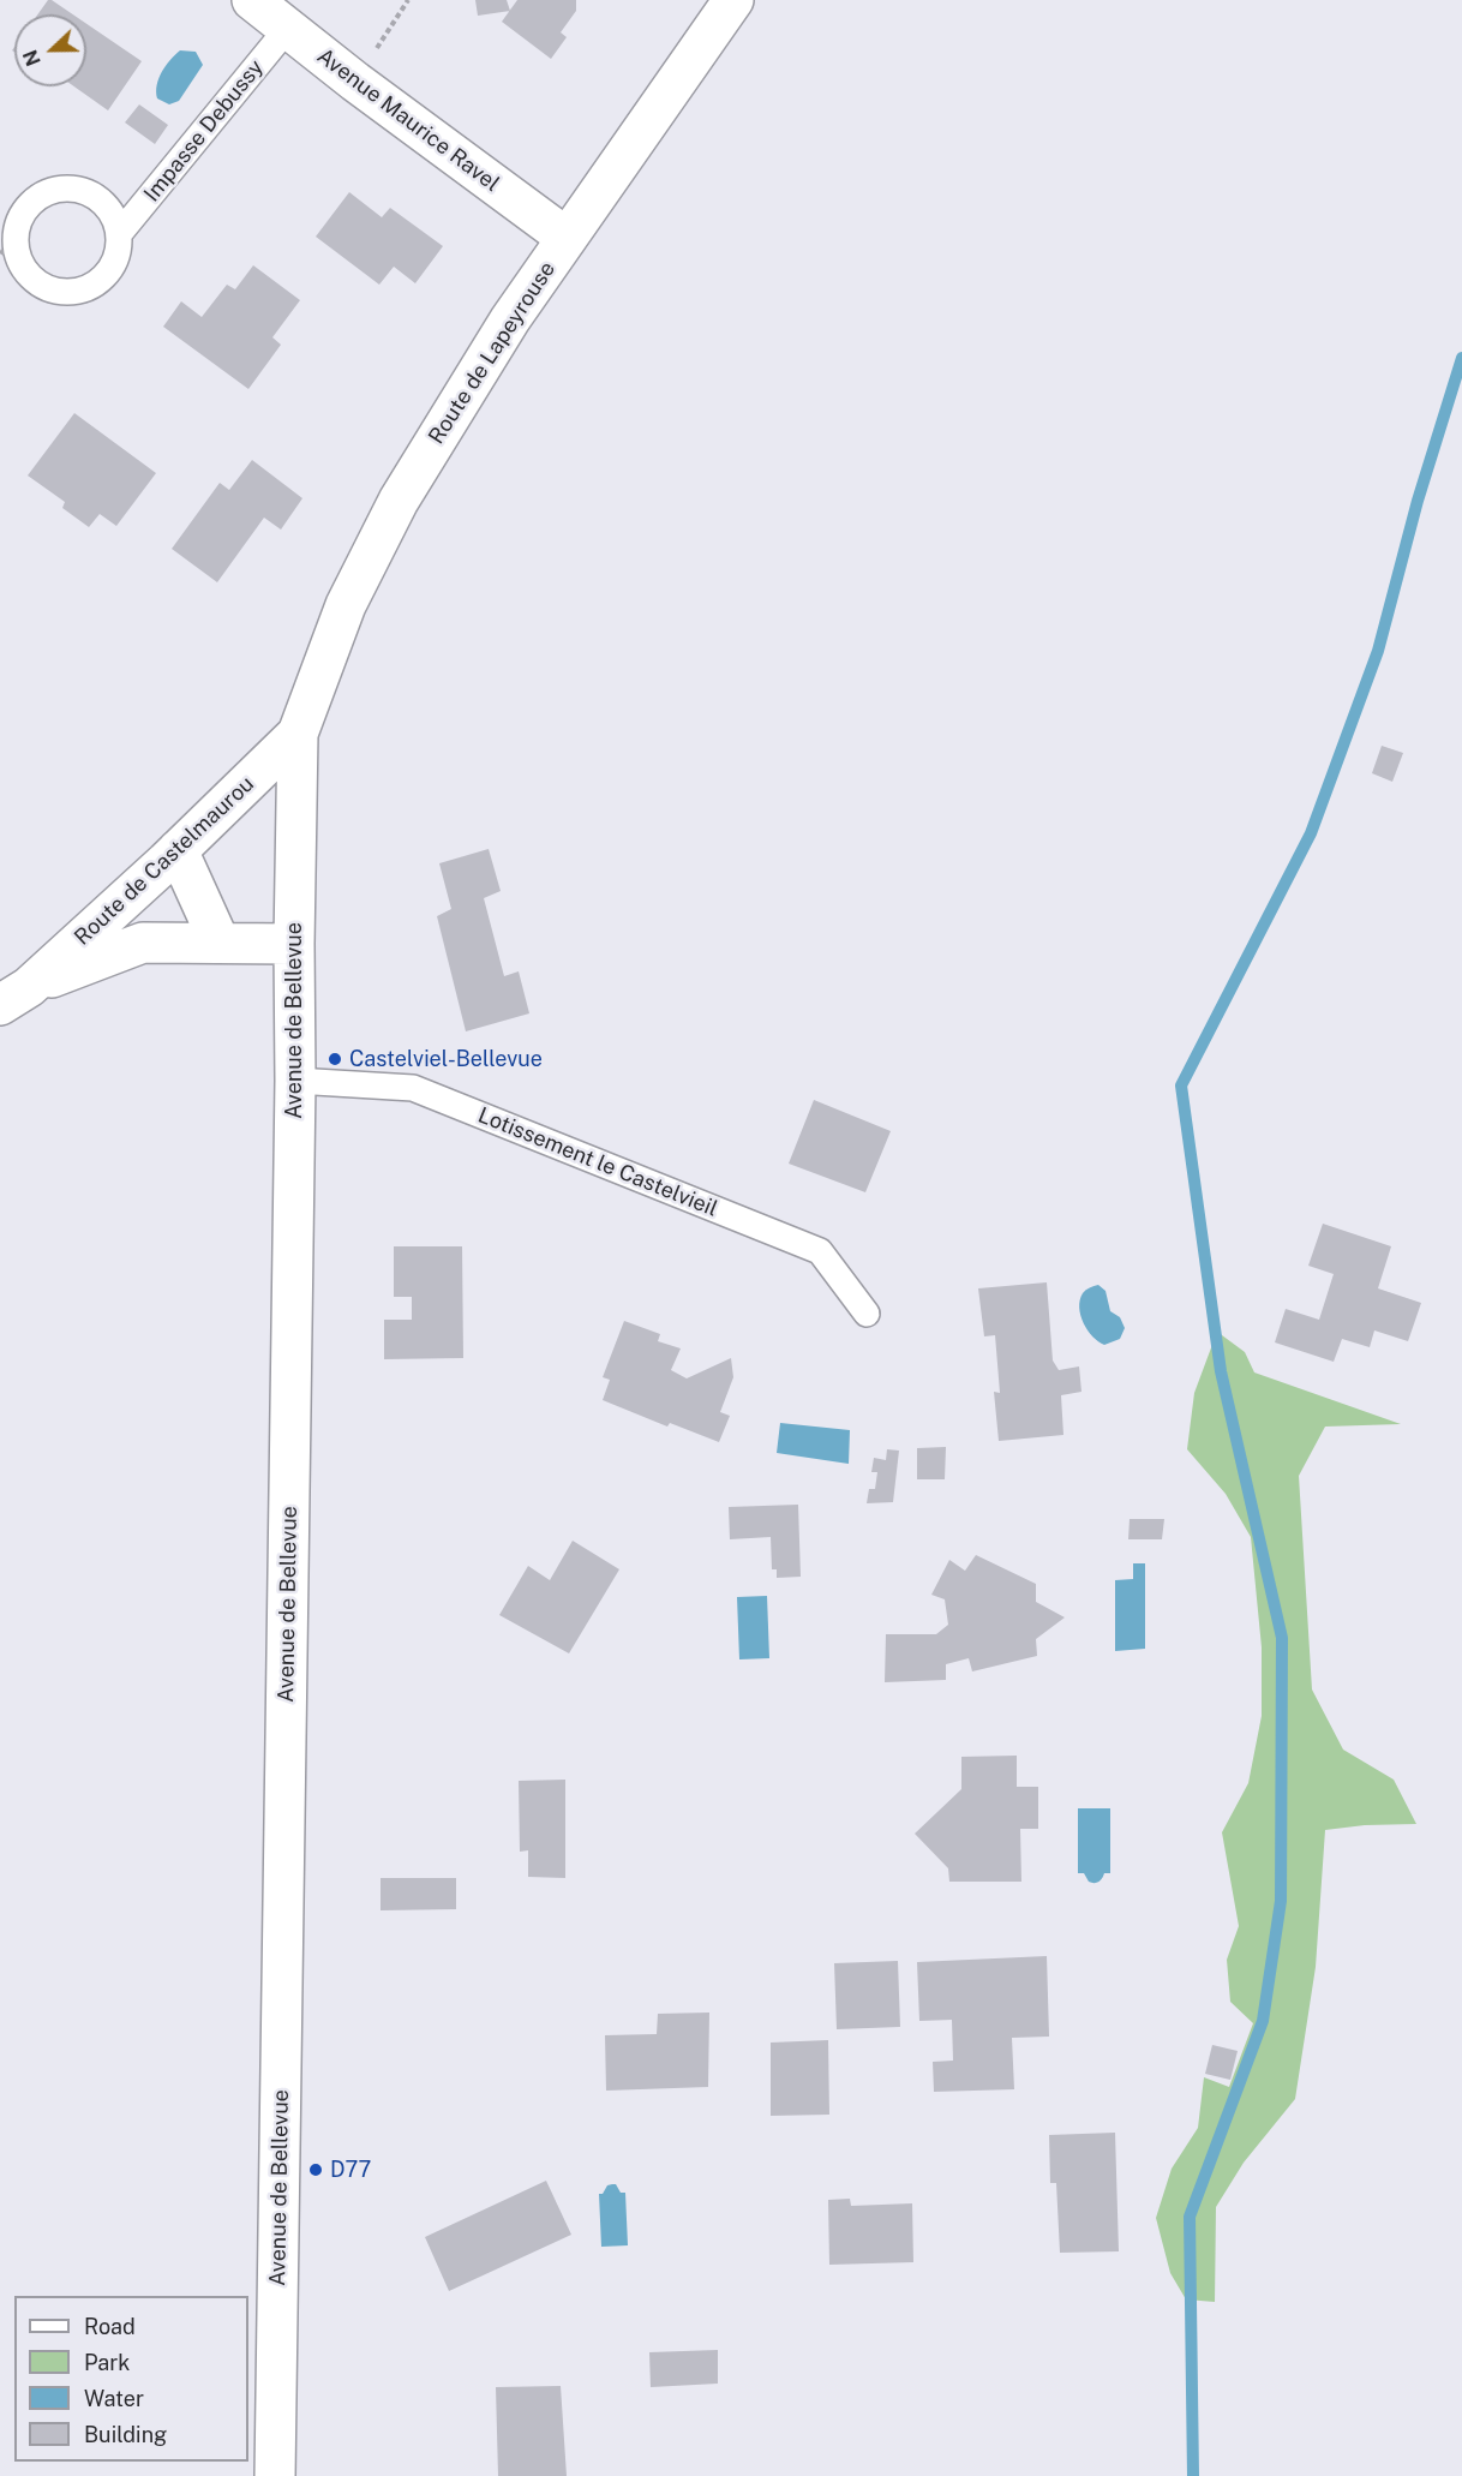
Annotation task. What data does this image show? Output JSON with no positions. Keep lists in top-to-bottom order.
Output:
{
  "streets": {
    "street": [
      "Avenue Maurice Ravel",
      "Route de Lapeyrouse",
      "Route de Castelmaurou",
      "Avenue de Bellevue"
    ],
    "lane": ["Impasse Debussy", "Lotissement le Castelvieil"]
  },
  "crossings": [
    ["Avenue Maurice Ravel", "Impasse Debussy"],
    ["Avenue Maurice Ravel", "Route de Lapeyrouse"],
    ["Route de Lapeyrouse", "Route de Castelmaurou"],
    ["Route de Lapeyrouse", "Avenue de Bellevue"],
    ["Route de Castelmaurou", "Avenue de Bellevue"],
    ["Avenue de Bellevue", "Lotissement le Castelvieil"]
  ],
  "places": ["Castelviel-Bellevue", "D77"],
  "legend": [
    "Road",
    "Park",
    "Water",
    "Building"
  ],
  "north": "left"
}
